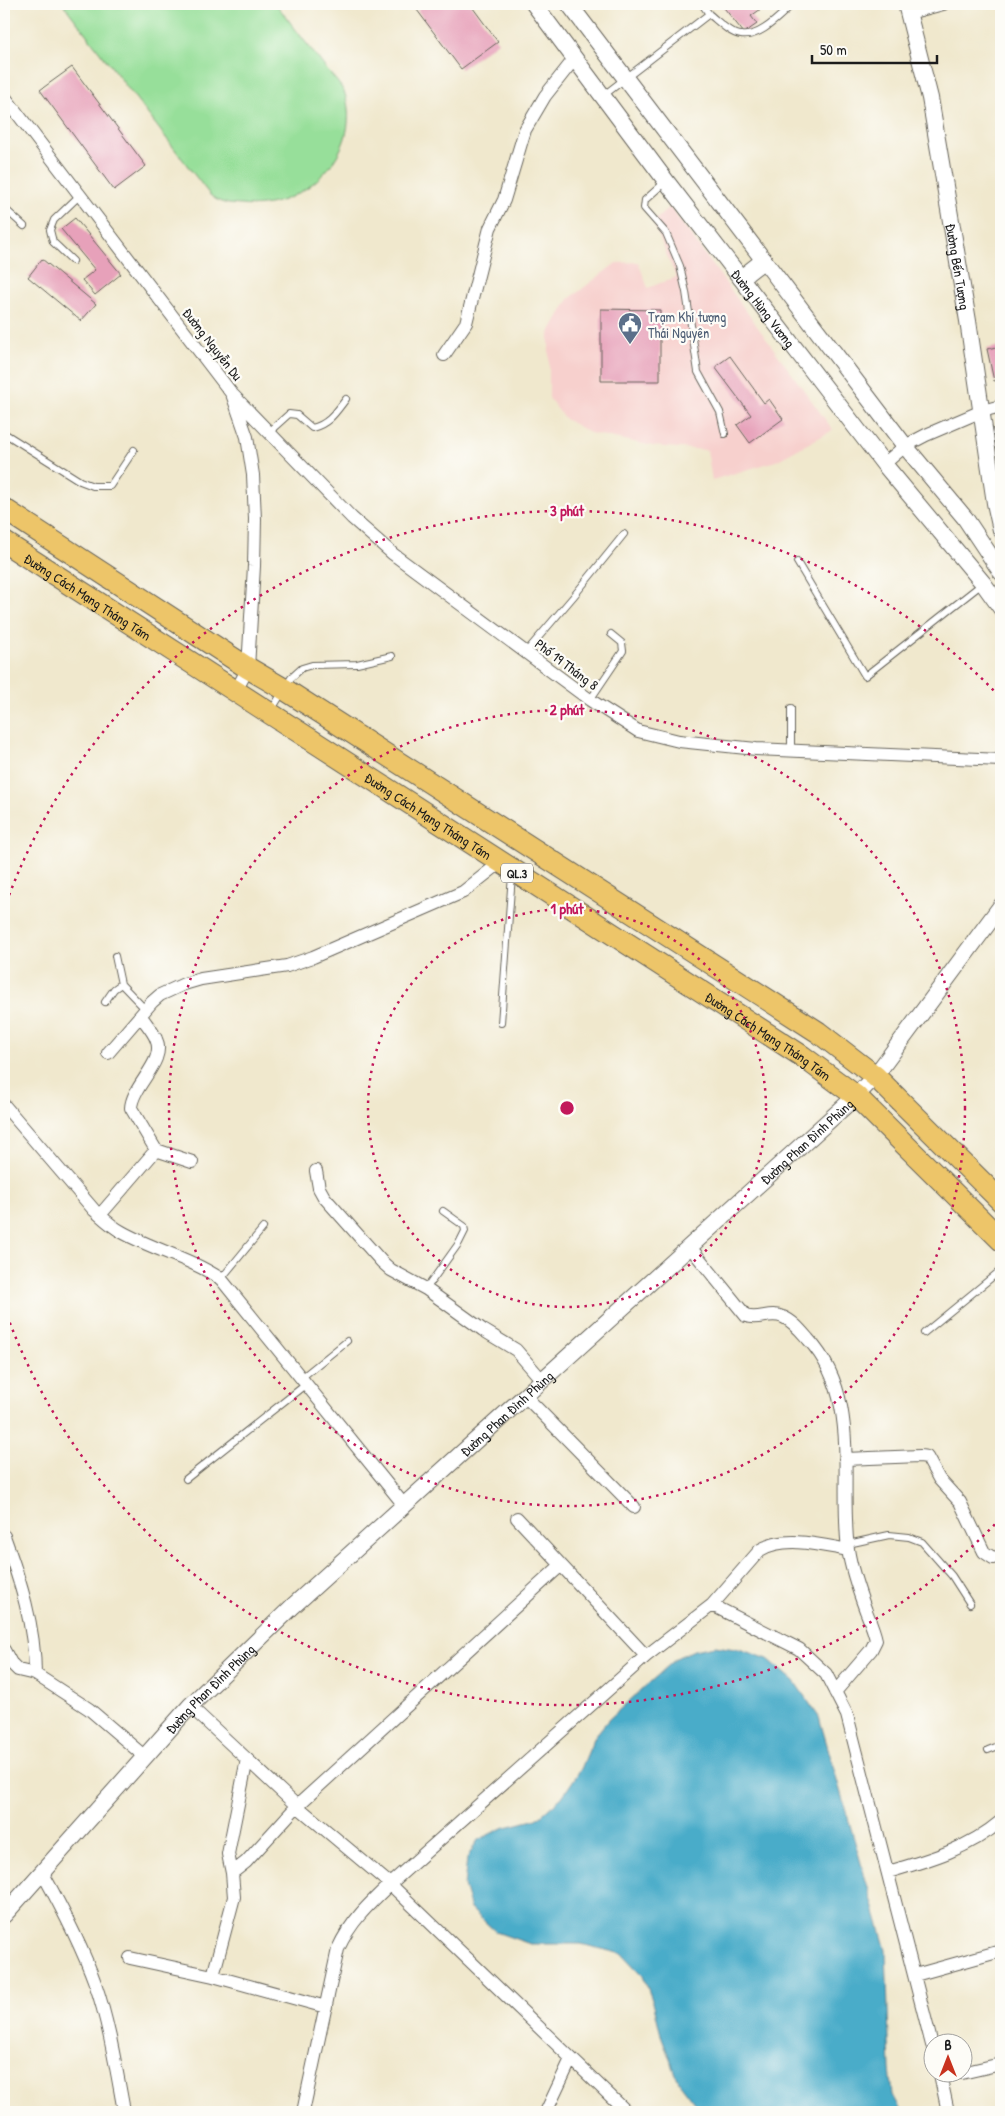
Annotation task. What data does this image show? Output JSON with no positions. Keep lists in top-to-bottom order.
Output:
{
  "streets": {
    "highway": ["Đường Cách Mạng Tháng Tám", "QL.3"],
    "street": [
      "Đường Bến Tượng",
      "Đường Hùng Vương",
      "Đường Nguyễn Du",
      "Phố 19 Tháng 8",
      "Đường Phan Đình Phùng"
    ]
  },
  "crossings": [
    ["Đường Nguyễn Du", "Đường Cách Mạng Tháng Tám"],
    ["Đường Nguyễn Du", "Phố 19 Tháng 8"],
    ["Đường Cách Mạng Tháng Tám", "Đường Phan Đình Phùng"]
  ],
  "places": {
    "public building": ["Trạm Khí tượng Thái Nguyên"]
  },
  "scale_bar": "50 m",
  "north": "top",
  "rings": ["3 phút", "2 phút", "1 phút"]
}
